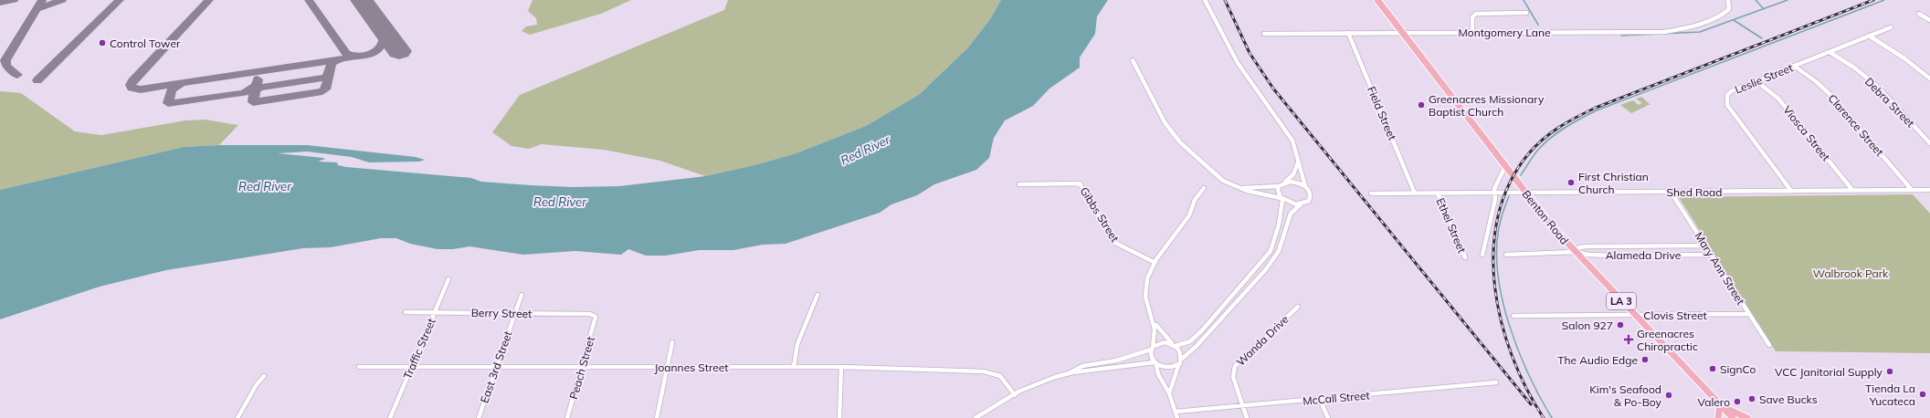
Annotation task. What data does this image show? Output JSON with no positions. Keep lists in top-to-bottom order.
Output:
{
  "streets": {
    "main road": ["Benton Road", "LA 3"],
    "street": [
      "Montgomery Lane",
      "Leslie Street",
      "Debra Street",
      "Field Street",
      "Clarence Street",
      "Viosca Street",
      "Shed Road",
      "Gibbs Street",
      "Ethel Street",
      "Alameda Drive",
      "Mary Ann Street",
      "Berry Street",
      "Clovis Street",
      "Wanda Drive",
      "Traffic Street",
      "East 3rd Street",
      "Joannes Street",
      "Peach Street",
      "McCall Street"
    ]
  },
  "crossings": [
    ["Montgomery Lane", "Field Street"],
    ["Montgomery Lane", "Benton Road"],
    ["Leslie Street", "Debra Street"],
    ["Leslie Street", "Clarence Street"],
    ["Leslie Street", "Viosca Street"],
    ["Leslie Street", "Shed Road"],
    ["Field Street", "Shed Road"],
    ["Clarence Street", "Shed Road"],
    ["Viosca Street", "Shed Road"],
    ["Shed Road", "Benton Road"],
    ["Shed Road", "Ethel Street"],
    ["Shed Road", "Mary Ann Street"],
    ["Benton Road", "Alameda Drive"],
    ["Benton Road", "Clovis Street"],
    ["Alameda Drive", "Mary Ann Street"],
    ["Mary Ann Street", "Clovis Street"],
    ["Berry Street", "Traffic Street"],
    ["Berry Street", "East 3rd Street"],
    ["Berry Street", "Peach Street"],
    ["Wanda Drive", "McCall Street"],
    ["Traffic Street", "Joannes Street"],
    ["East 3rd Street", "Joannes Street"],
    ["Joannes Street", "Peach Street"]
  ],
  "water": ["Red River"],
  "parks": ["Walbrook Park"],
  "places": {
    "other": [
      "Control Tower",
      "Greenacres Missionary Baptist Church",
      "First Christian Church",
      "Salon 927",
      "The Audio Edge",
      "SignCo",
      "VCC Janitorial Supply",
      "Tienda La Yucateca",
      "Kim's Seafood & Po-Boy",
      "Save Bucks",
      "Valero"
    ],
    "health": ["Greenacres Chiropractic"]
  }
}
